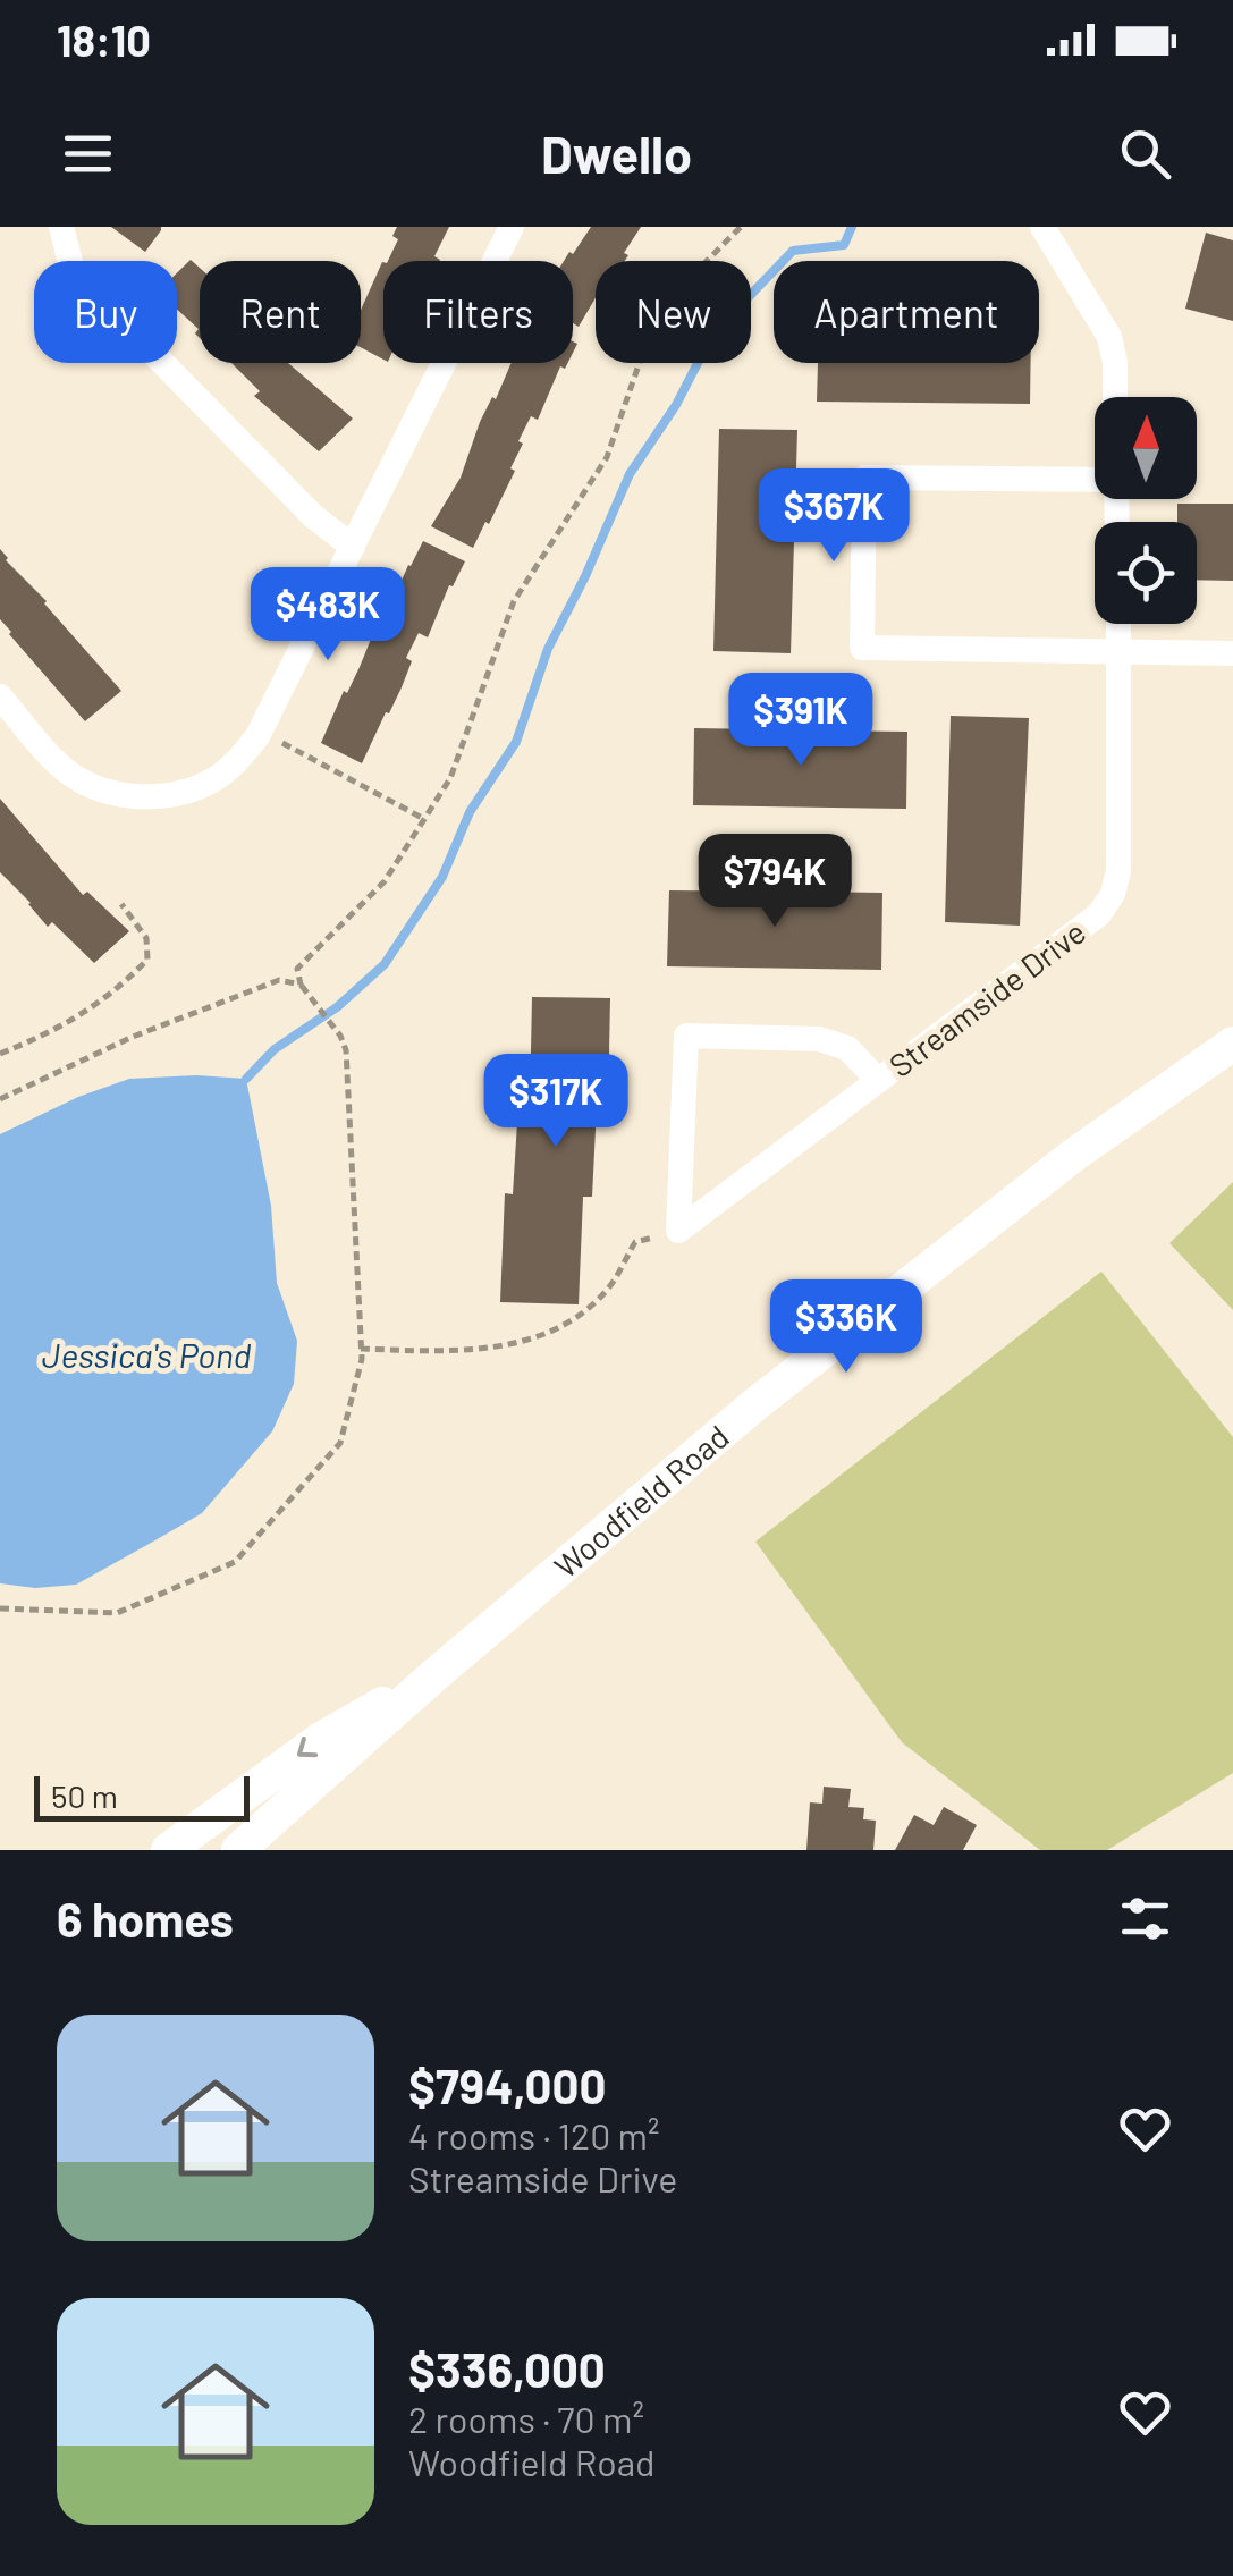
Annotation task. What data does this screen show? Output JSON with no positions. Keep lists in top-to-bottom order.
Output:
{
  "streets": {
    "main road": ["Woodfield Road"],
    "street": ["Streamside Drive"]
  },
  "water": ["Jessica's Pond"],
  "scale_bar": "50 m",
  "north": "top",
  "page": {
    "status": "18:10",
    "header": "Dwello",
    "chip": [
      "Buy",
      "Rent",
      "Filters",
      "New",
      "Apartment"
    ],
    "price": [
      "$367K",
      "$483K",
      "$391K",
      "$794K",
      "$317K",
      "$336K"
    ],
    "scale": "50 m",
    "heading": "6 homes",
    "list": [
      {
        "name": "$794,000",
        "note": "4 rooms · 120 m² · Streamside Drive"
      },
      {
        "name": "$336,000",
        "note": "2 rooms · 70 m² · Woodfield Road"
      }
    ]
  }
}
